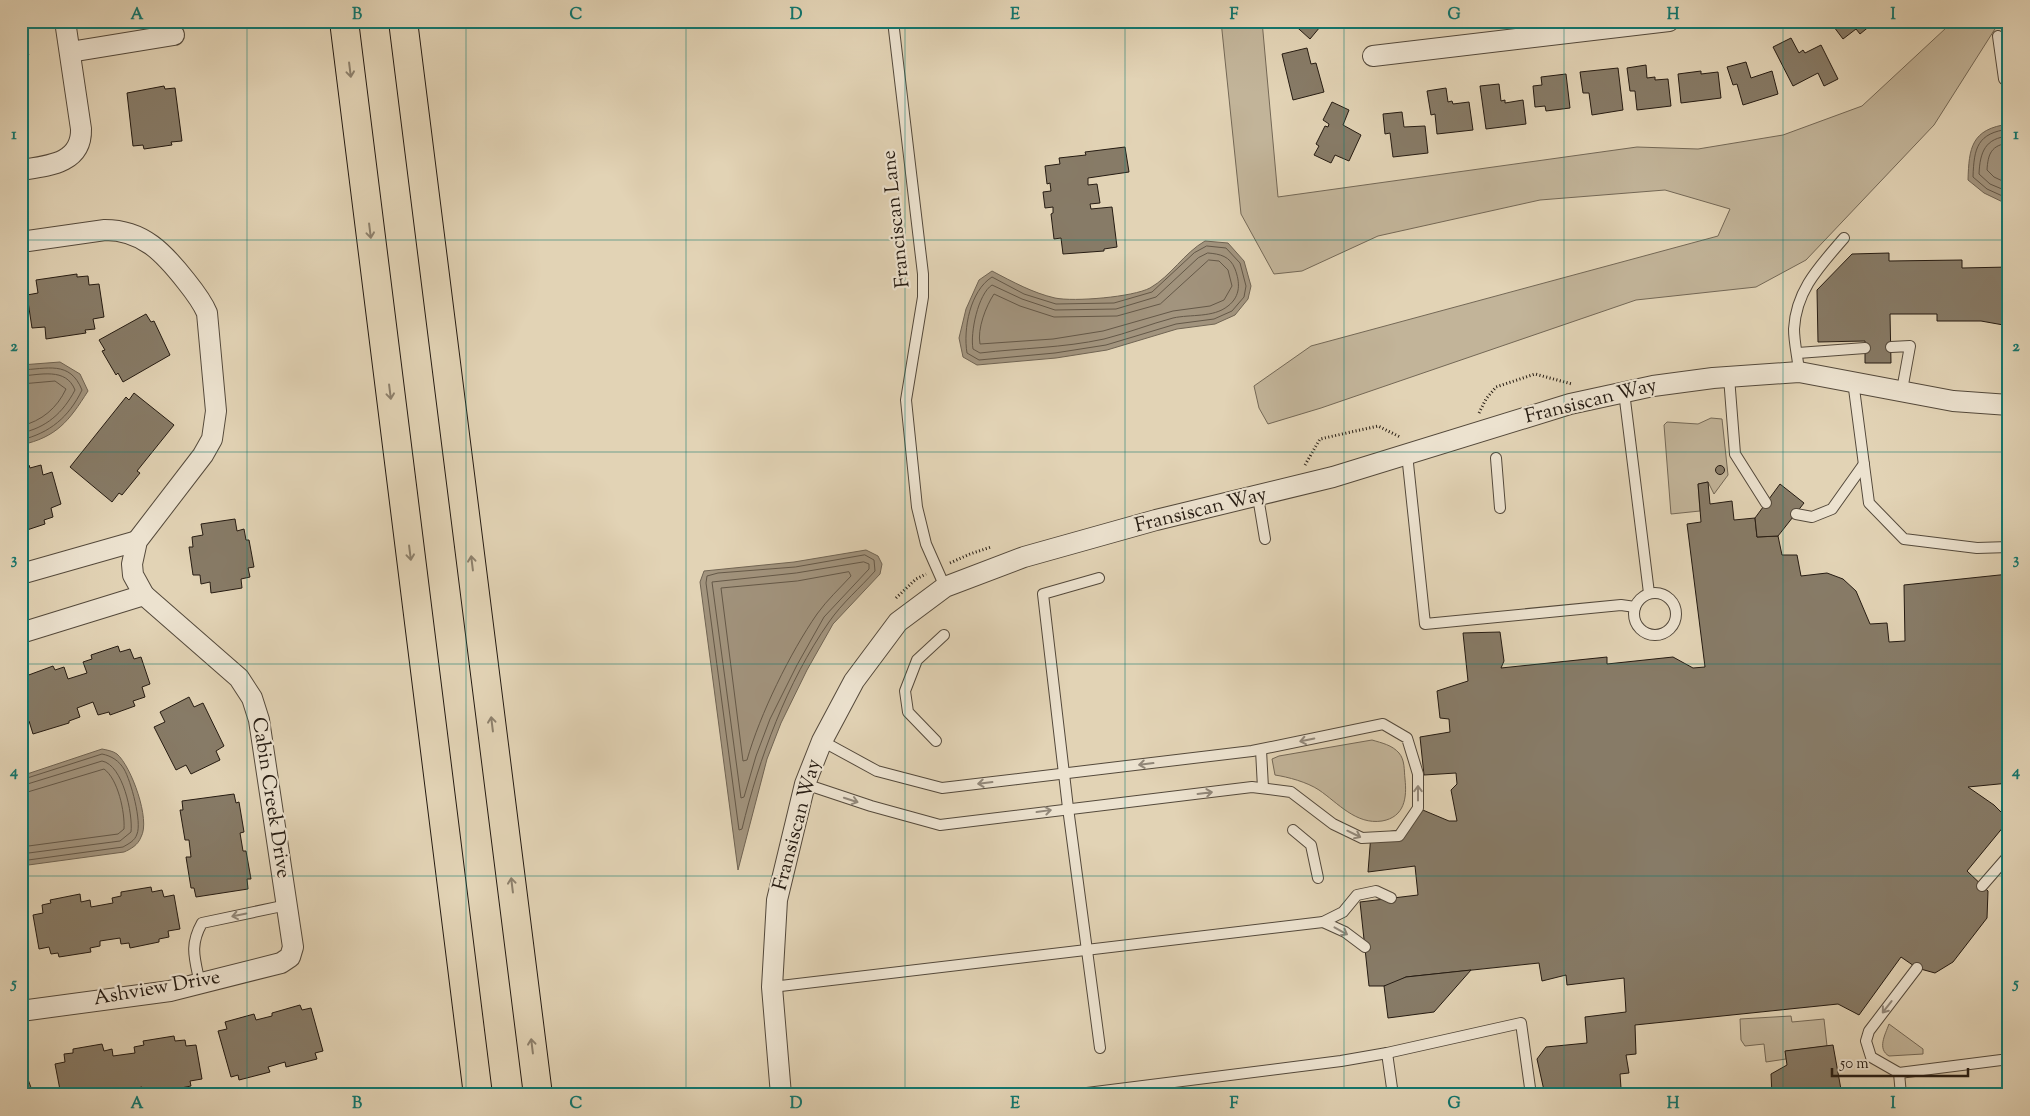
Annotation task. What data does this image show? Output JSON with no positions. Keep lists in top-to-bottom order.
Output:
{
  "streets": {
    "street": ["Fransiscan Way", "Cabin Creek Drive", "Ashview Drive"],
    "lane": ["Franciscan Lane"]
  },
  "crossings": [
    ["Franciscan Lane", "Fransiscan Way"],
    ["Cabin Creek Drive", "Ashview Drive"]
  ],
  "scale_bar": "50 m",
  "grid": {
    "columns": [
      "A",
      "B",
      "C",
      "D",
      "E",
      "F",
      "G",
      "H",
      "I"
    ],
    "rows": [
      "1",
      "2",
      "3",
      "4",
      "5"
    ]
  }
}
